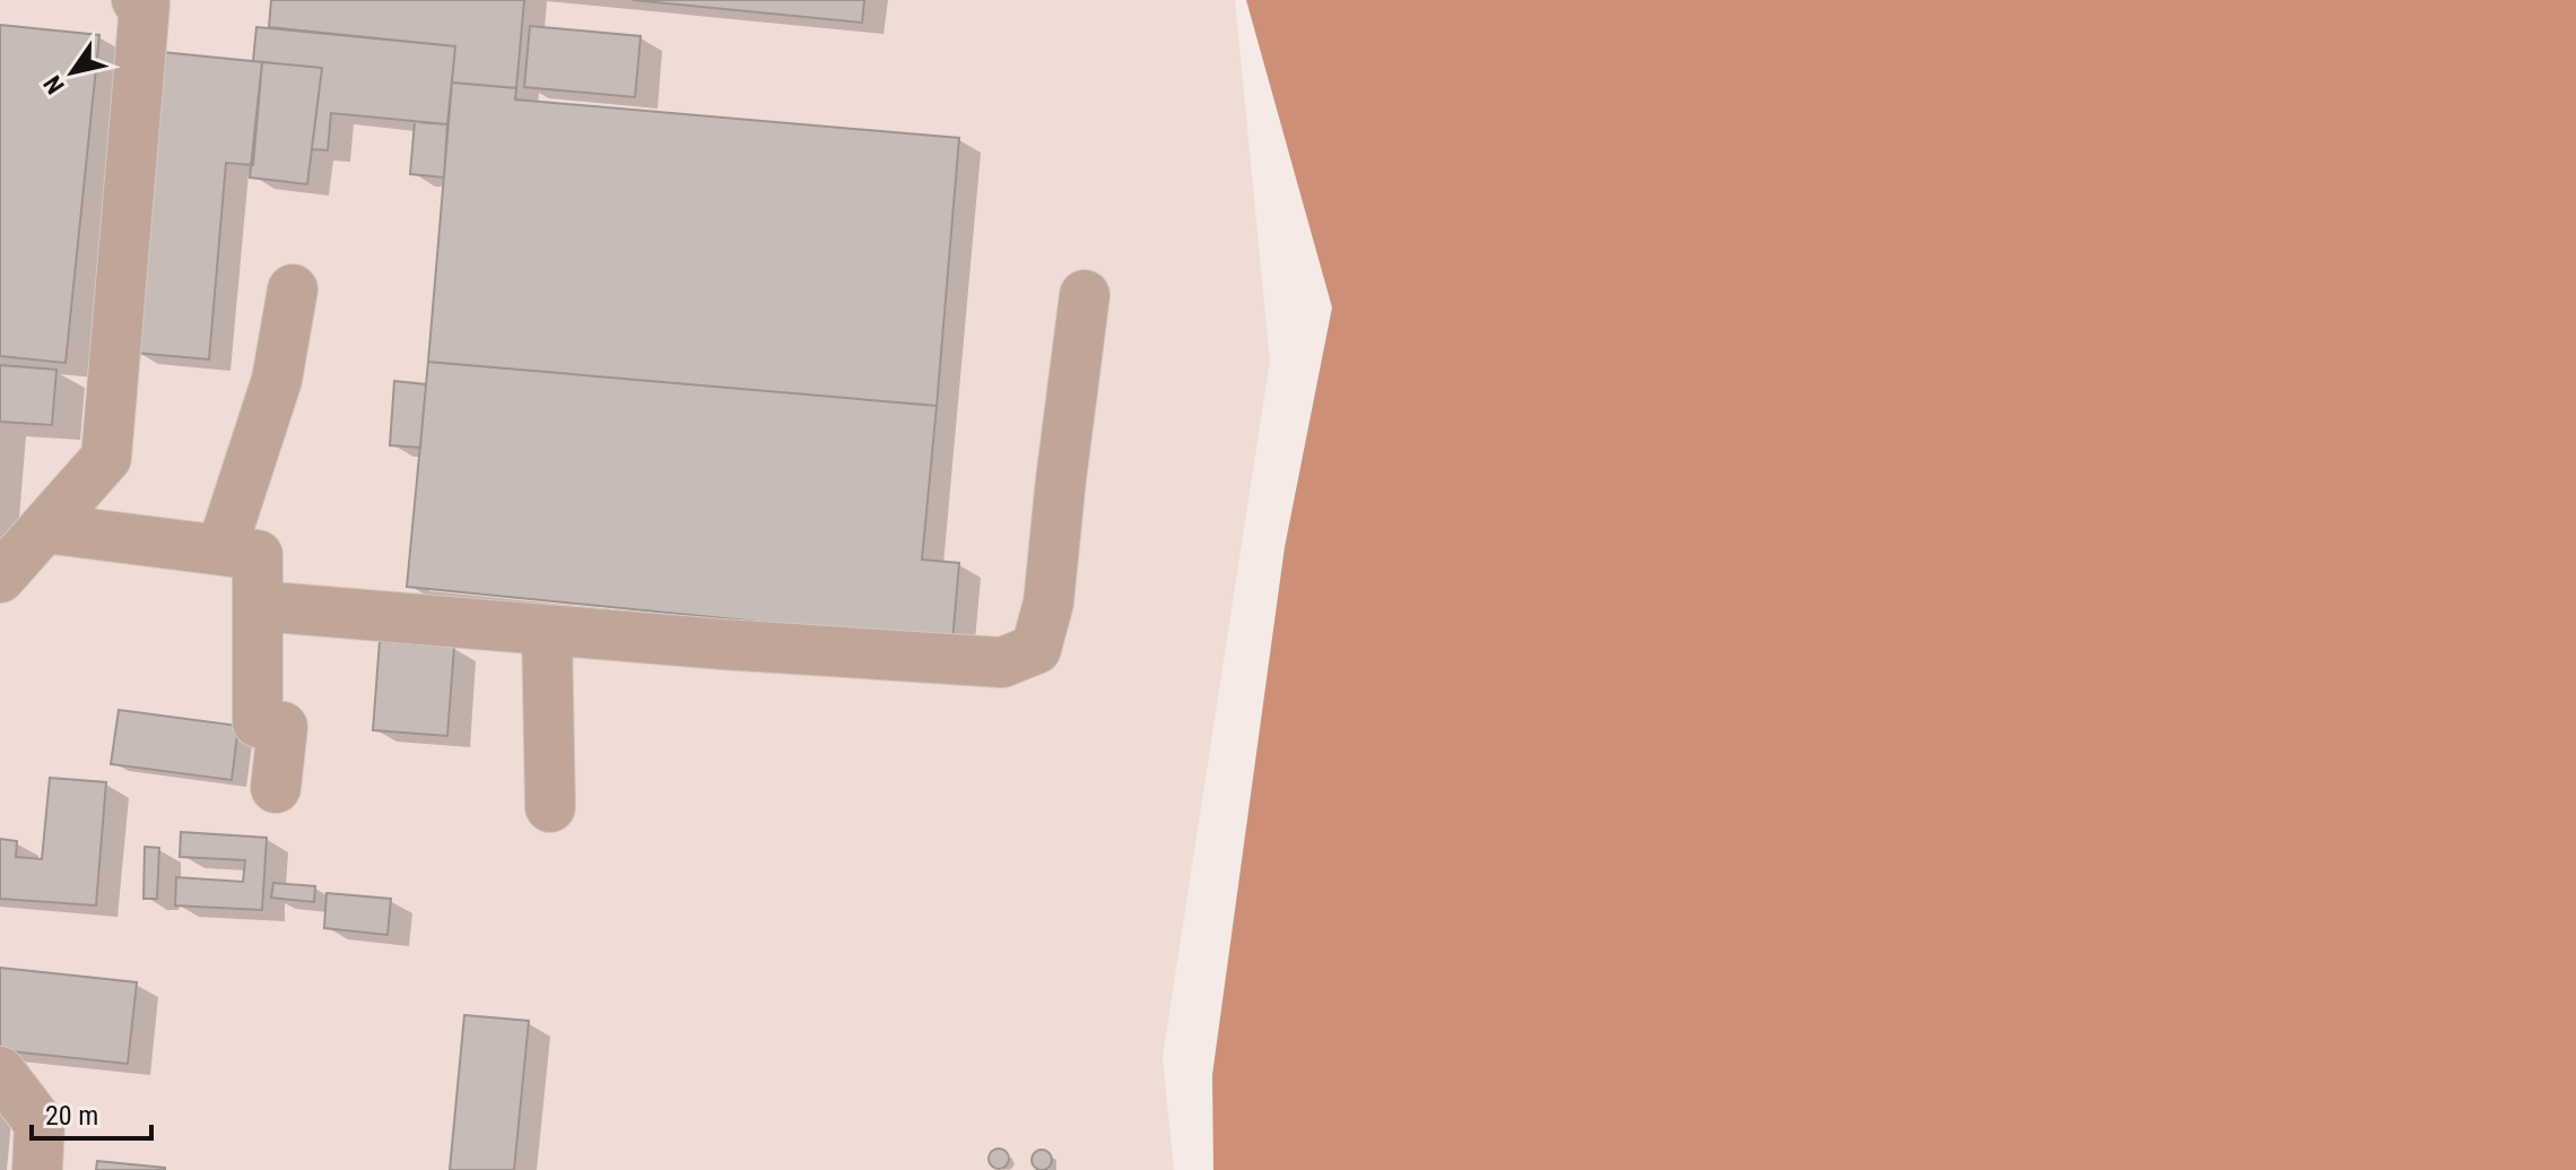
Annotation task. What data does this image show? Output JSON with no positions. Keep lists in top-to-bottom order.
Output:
{
  "scale_bar": "20 m",
  "north": "bottom left"
}
